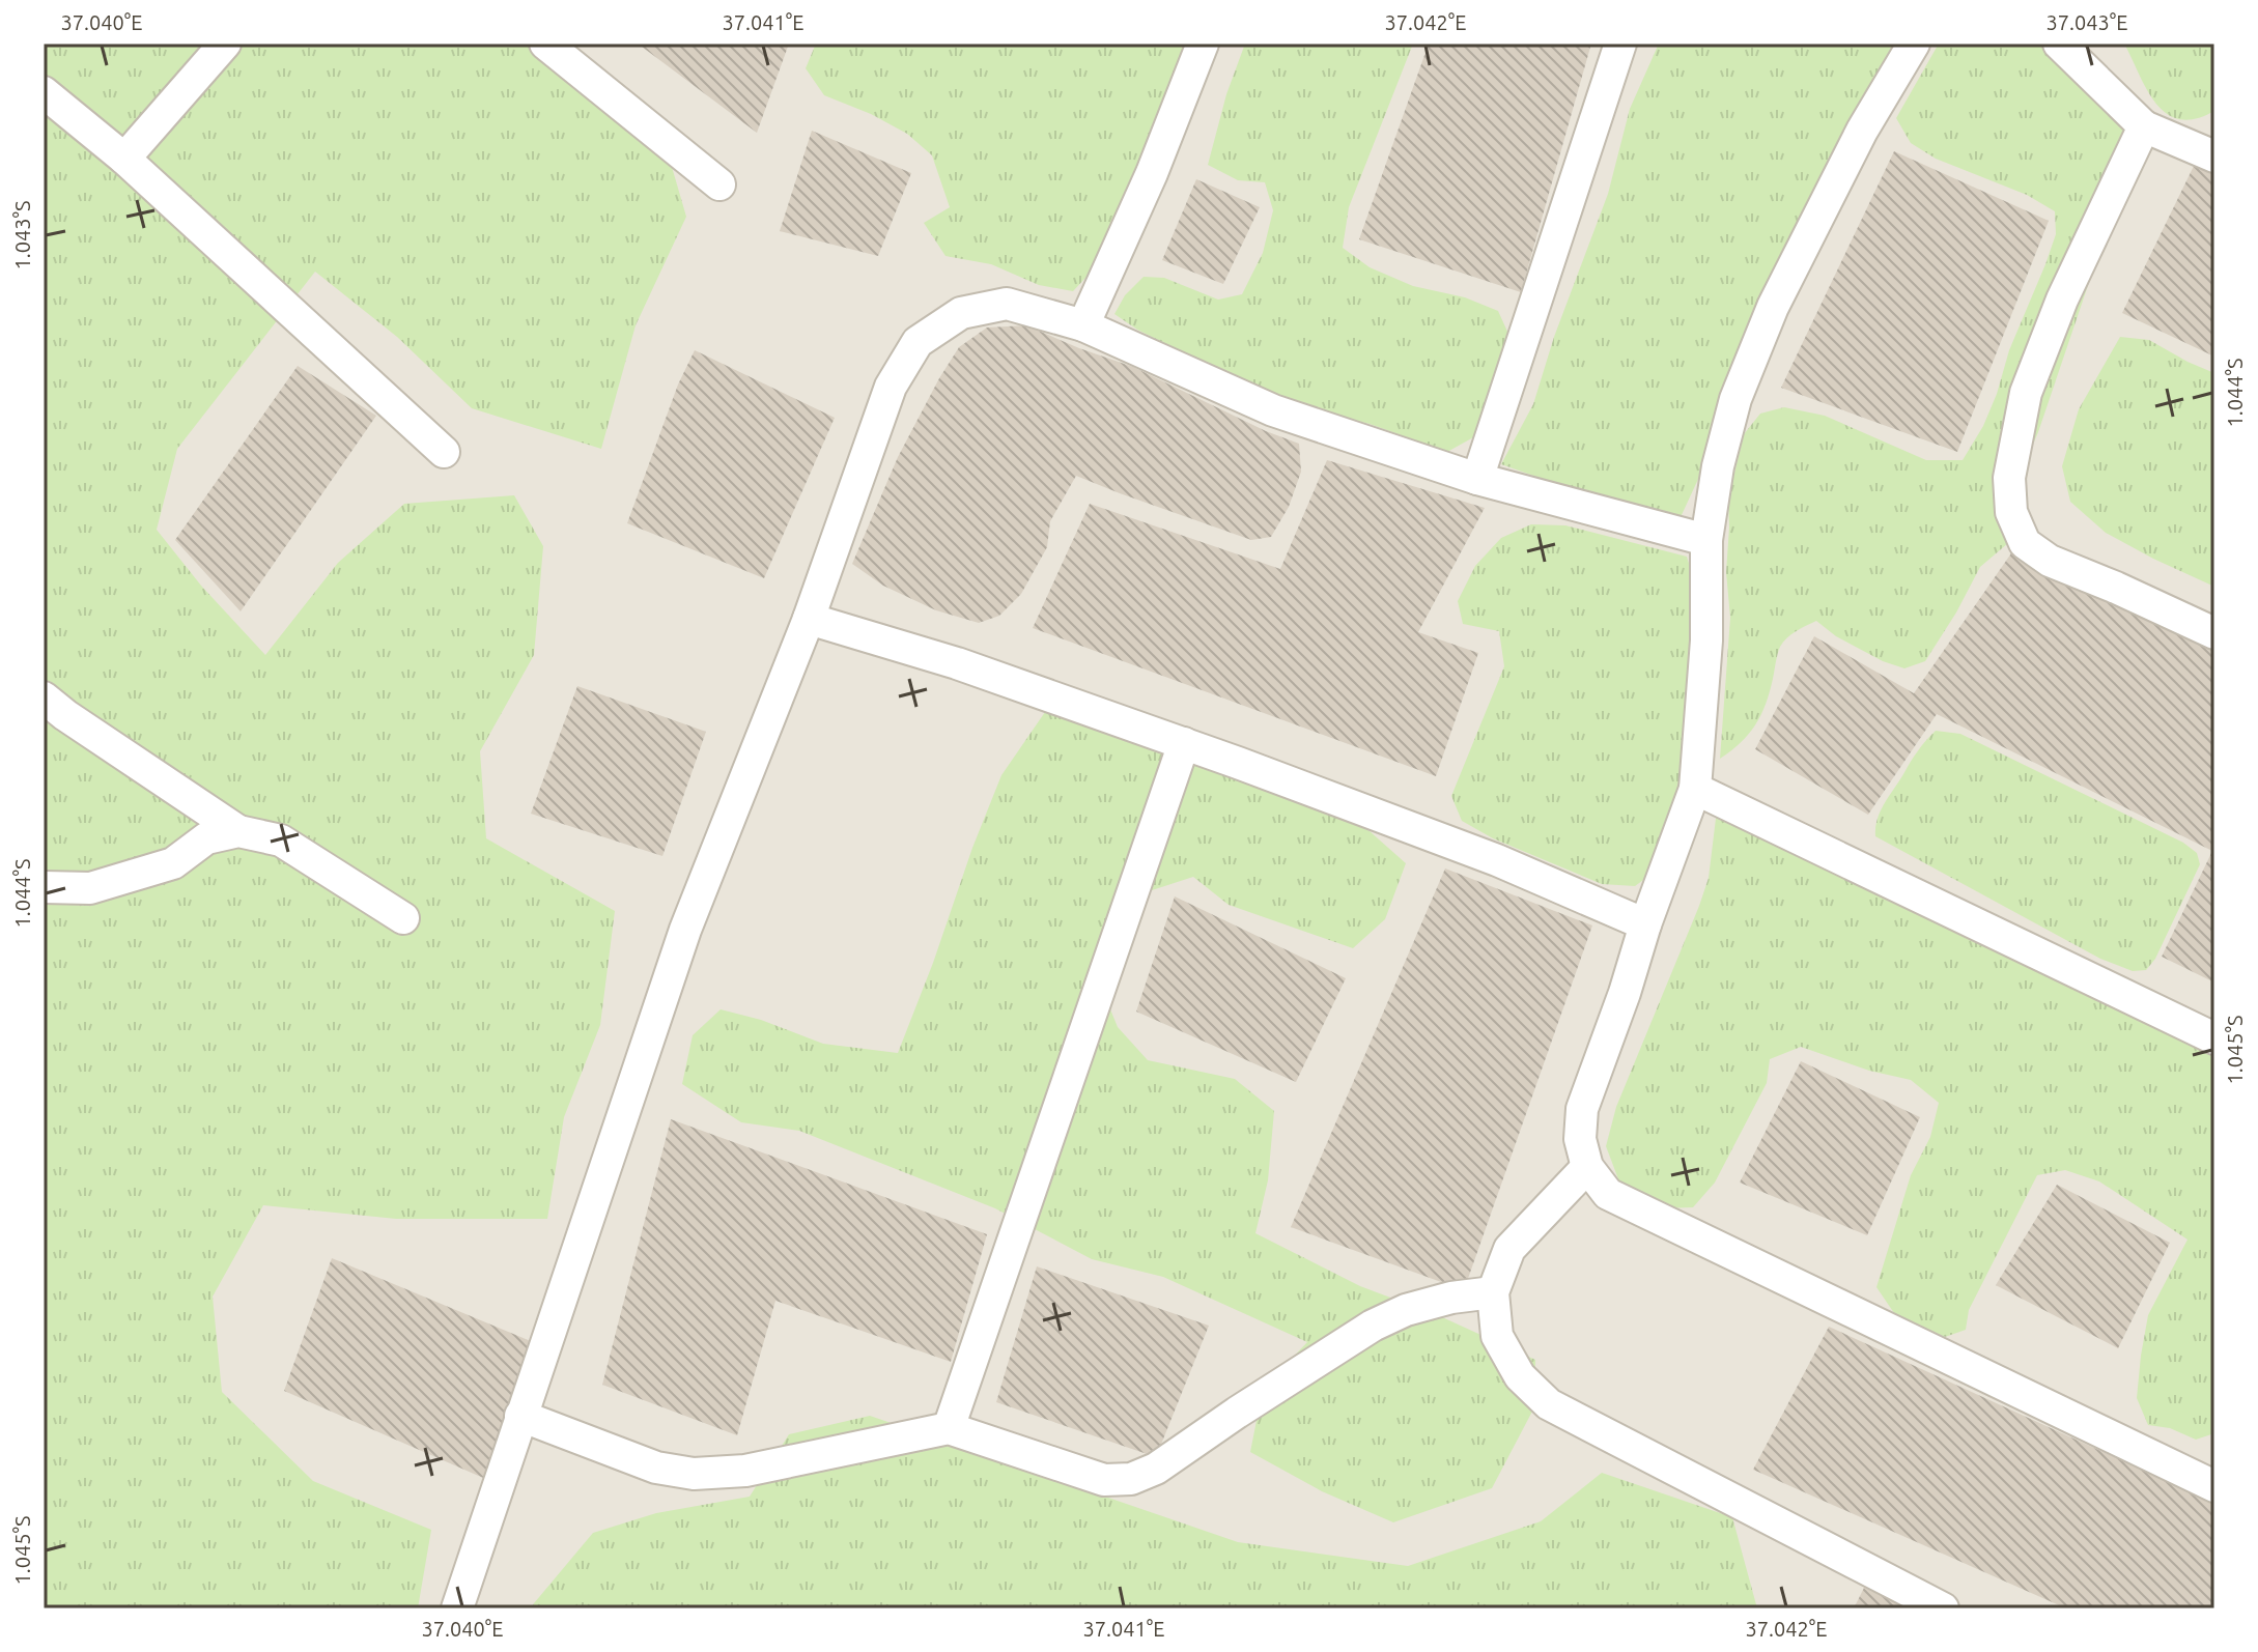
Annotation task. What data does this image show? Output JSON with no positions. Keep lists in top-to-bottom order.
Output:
{
  "coordinates": [
    "37.040°E",
    "37.041°E",
    "37.042°E",
    "37.043°E",
    "1.043°S",
    "1.044°S",
    "1.045°S"
  ]
}
